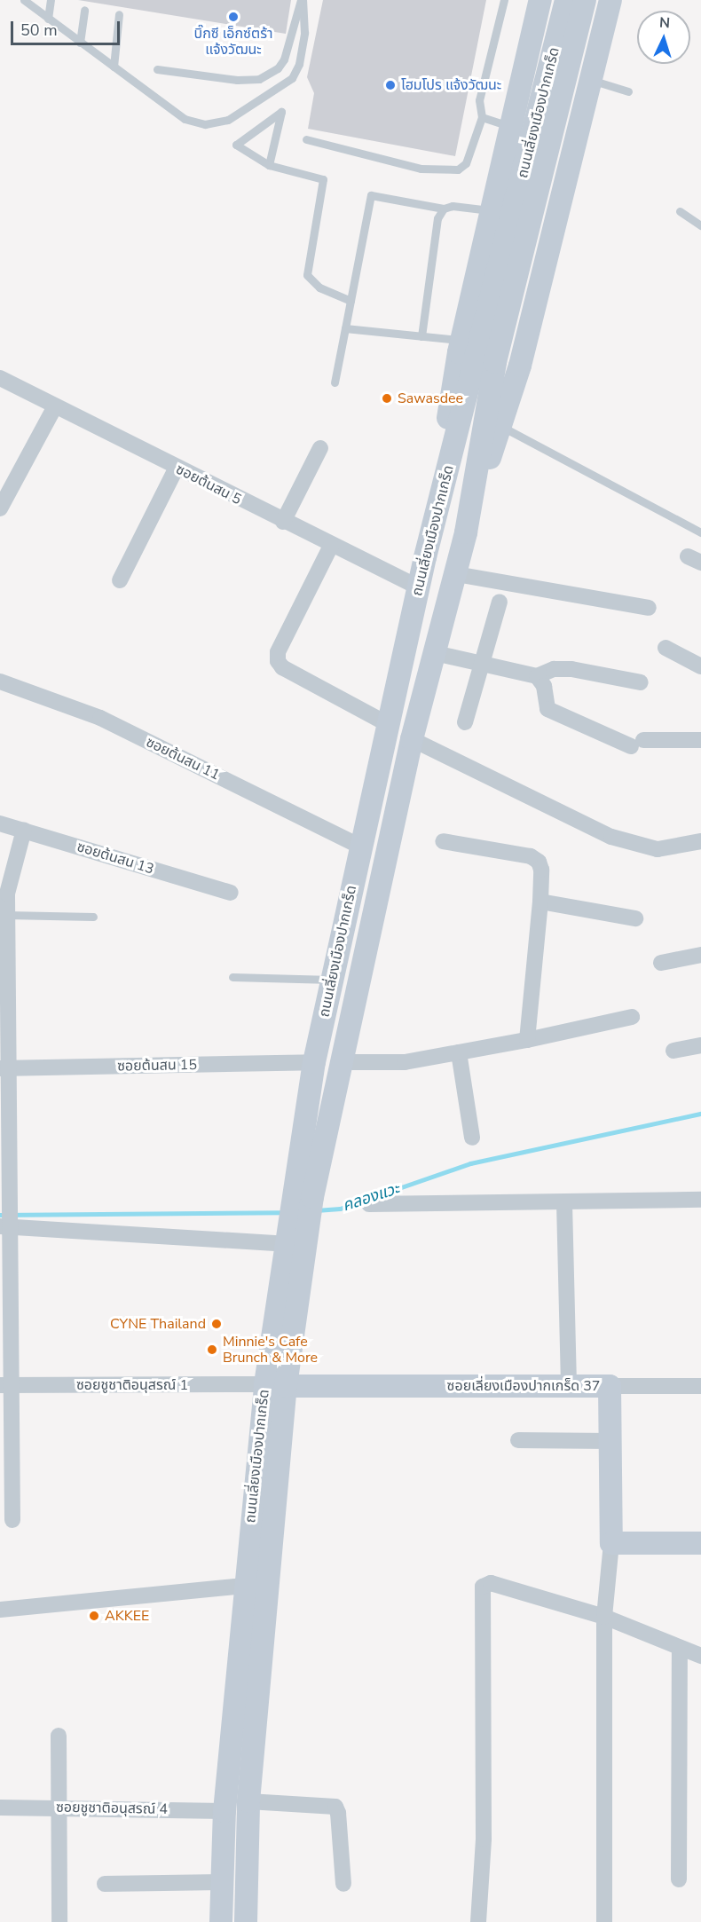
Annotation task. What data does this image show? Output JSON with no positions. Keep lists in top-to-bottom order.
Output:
{
  "streets": {
    "main road": ["ถนนเลี่ยงเมืองปากเกร็ด", "ซอยเลี่ยงเมืองปากเกร็ด 37"],
    "street": [
      "ซอยต้นสน 5",
      "ซอยต้นสน 11",
      "ซอยต้นสน 13",
      "ซอยต้นสน 15",
      "ซอยชูชาติอนุสรณ์ 1",
      "ซอยชูชาติอนุสรณ์ 4"
    ]
  },
  "crossings": [
    ["ถนนเลี่ยงเมืองปากเกร็ด", "ซอยต้นสน 5"],
    ["ถนนเลี่ยงเมืองปากเกร็ด", "ซอยต้นสน 11"],
    ["ถนนเลี่ยงเมืองปากเกร็ด", "ซอยต้นสน 15"],
    ["ถนนเลี่ยงเมืองปากเกร็ด", "ซอยชูชาติอนุสรณ์ 1"],
    ["ถนนเลี่ยงเมืองปากเกร็ด", "ซอยเลี่ยงเมืองปากเกร็ด 37"],
    ["ถนนเลี่ยงเมืองปากเกร็ด", "ซอยชูชาติอนุสรณ์ 4"],
    ["ซอยชูชาติอนุสรณ์ 1", "ซอยเลี่ยงเมืองปากเกร็ด 37"]
  ],
  "water": ["คลองแวะ"],
  "places": [
    "บิ๊กซี เอ็กซ์ตร้า แจ้งวัฒนะ",
    "โฮมโปร แจ้งวัฒนะ",
    "Sawasdee",
    "CYNE Thailand",
    "Minnie's Cafe Brunch & More",
    "AKKEE"
  ],
  "scale_bar": "50 m",
  "north": "top"
}
